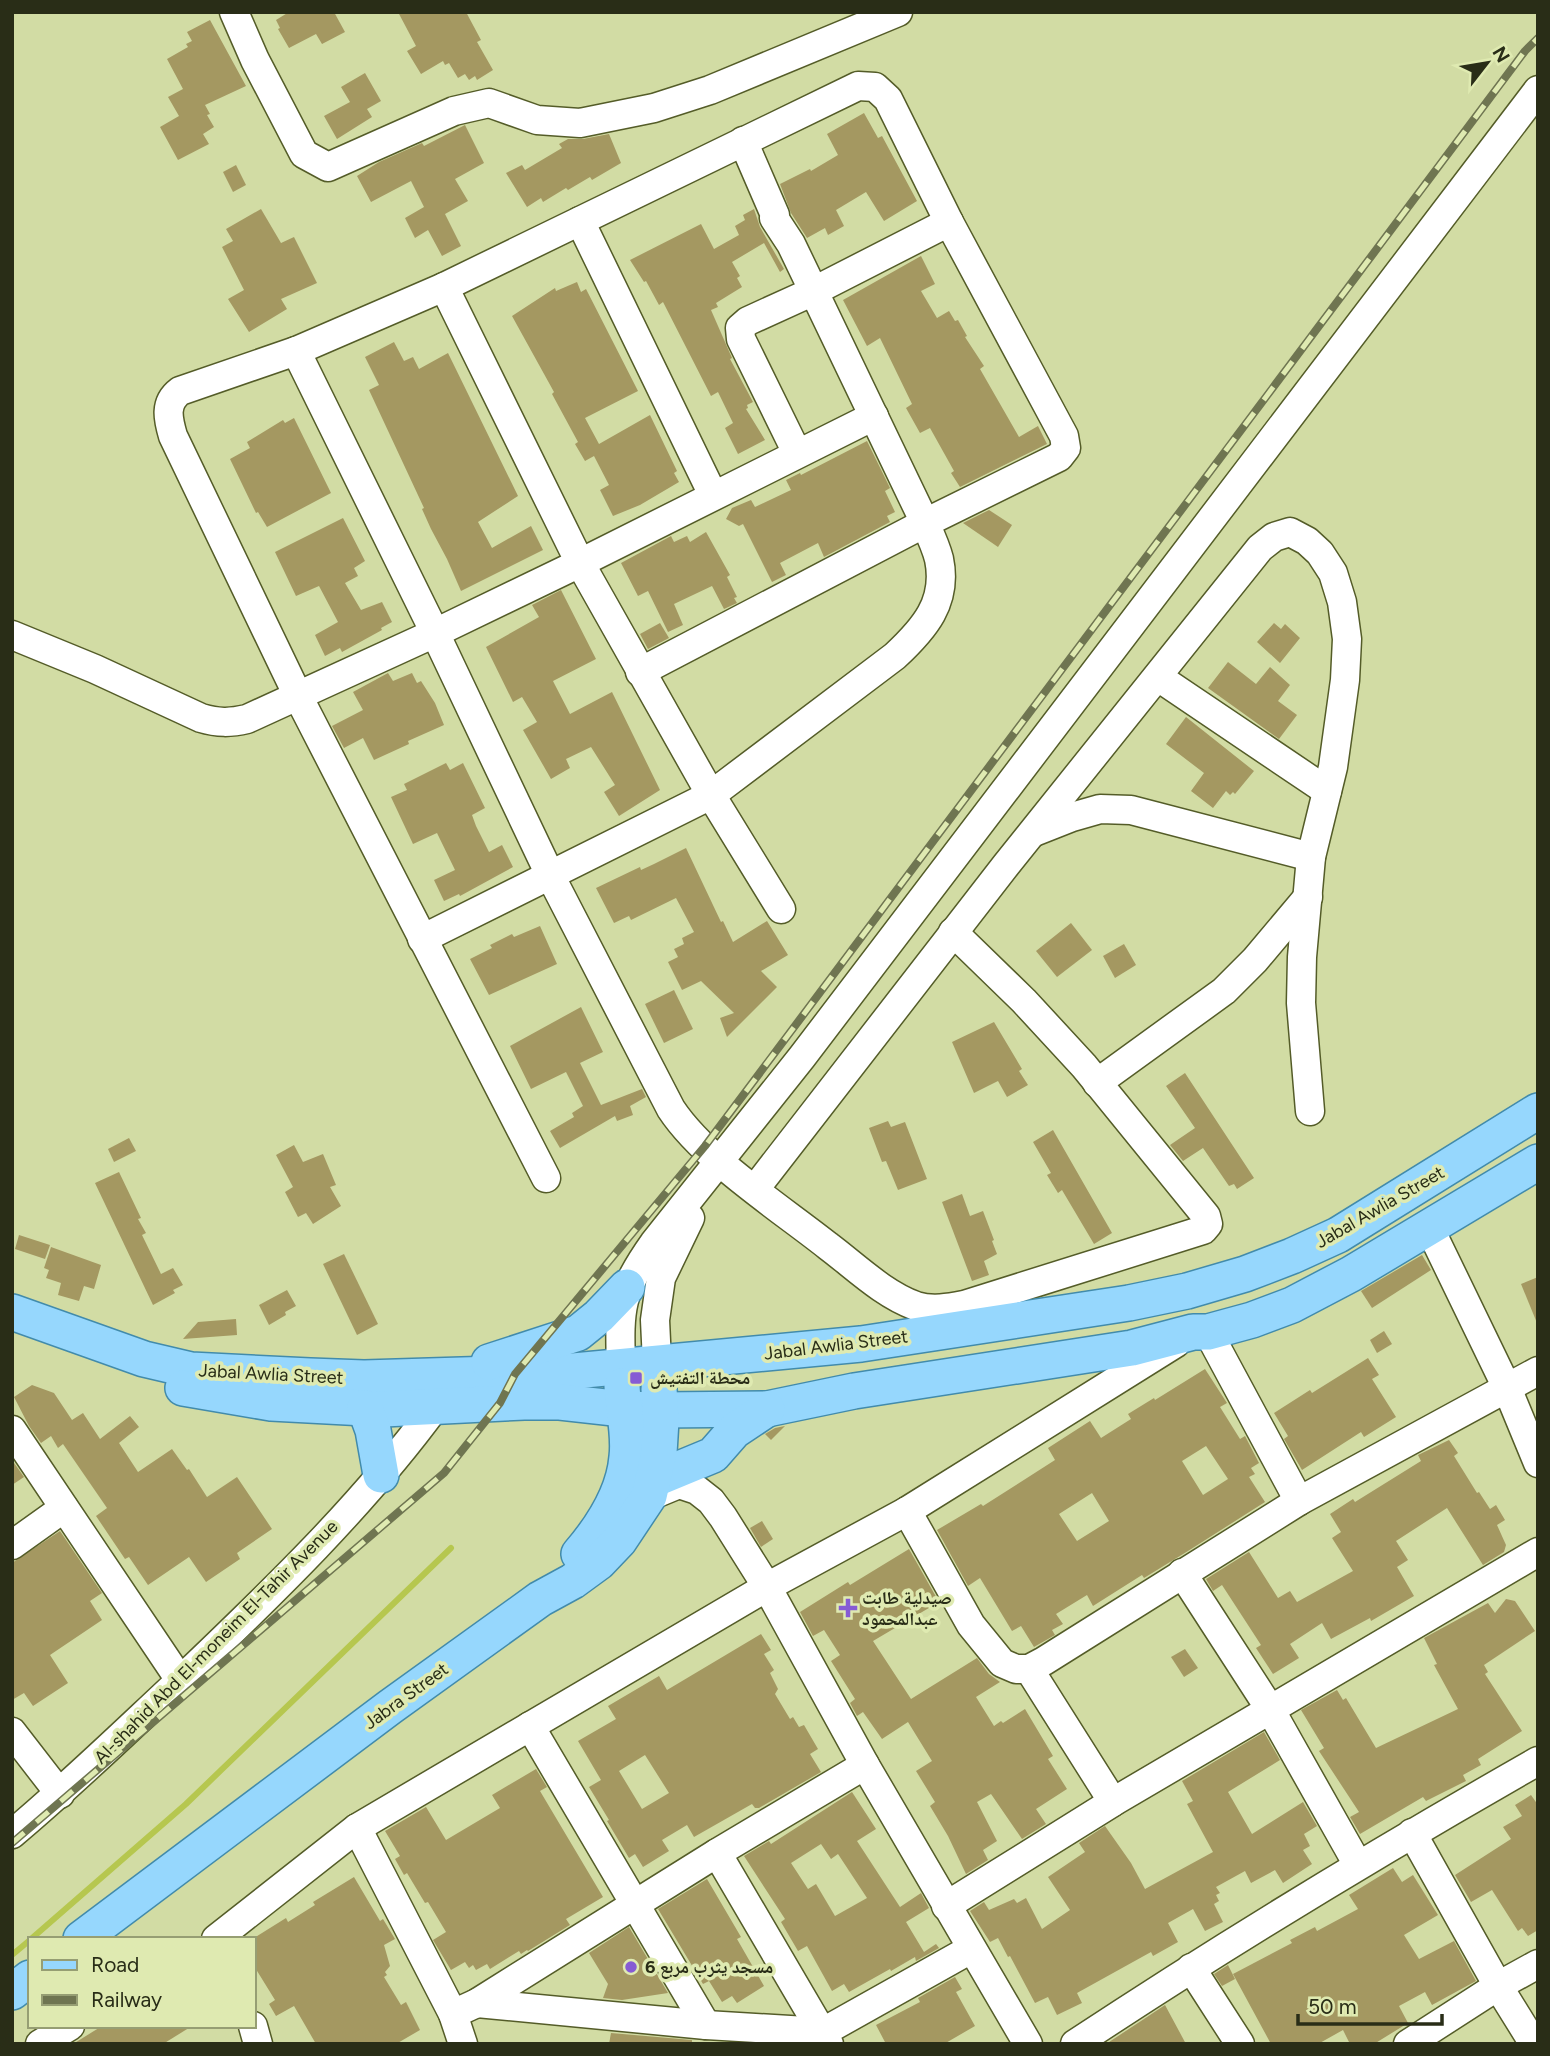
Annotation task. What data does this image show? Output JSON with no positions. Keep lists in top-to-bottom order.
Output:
{
  "streets": {
    "main road": ["Jabal Awlia Street", "Jabra Street"],
    "street": ["Al-shahid Abd El-moneim El-Tahir Avenue"]
  },
  "crossings": [
    ["Jabal Awlia Street", "Al-shahid Abd El-moneim El-Tahir Avenue"]
  ],
  "places": {
    "transit": ["محطة التفتيش"],
    "health": ["صيدلية طابت عبدالمحمود"],
    "other": ["مسجد يثرب مربع 6"]
  },
  "legend": ["Road", "Railway"],
  "scale_bar": "50 m",
  "north": "top right"
}
